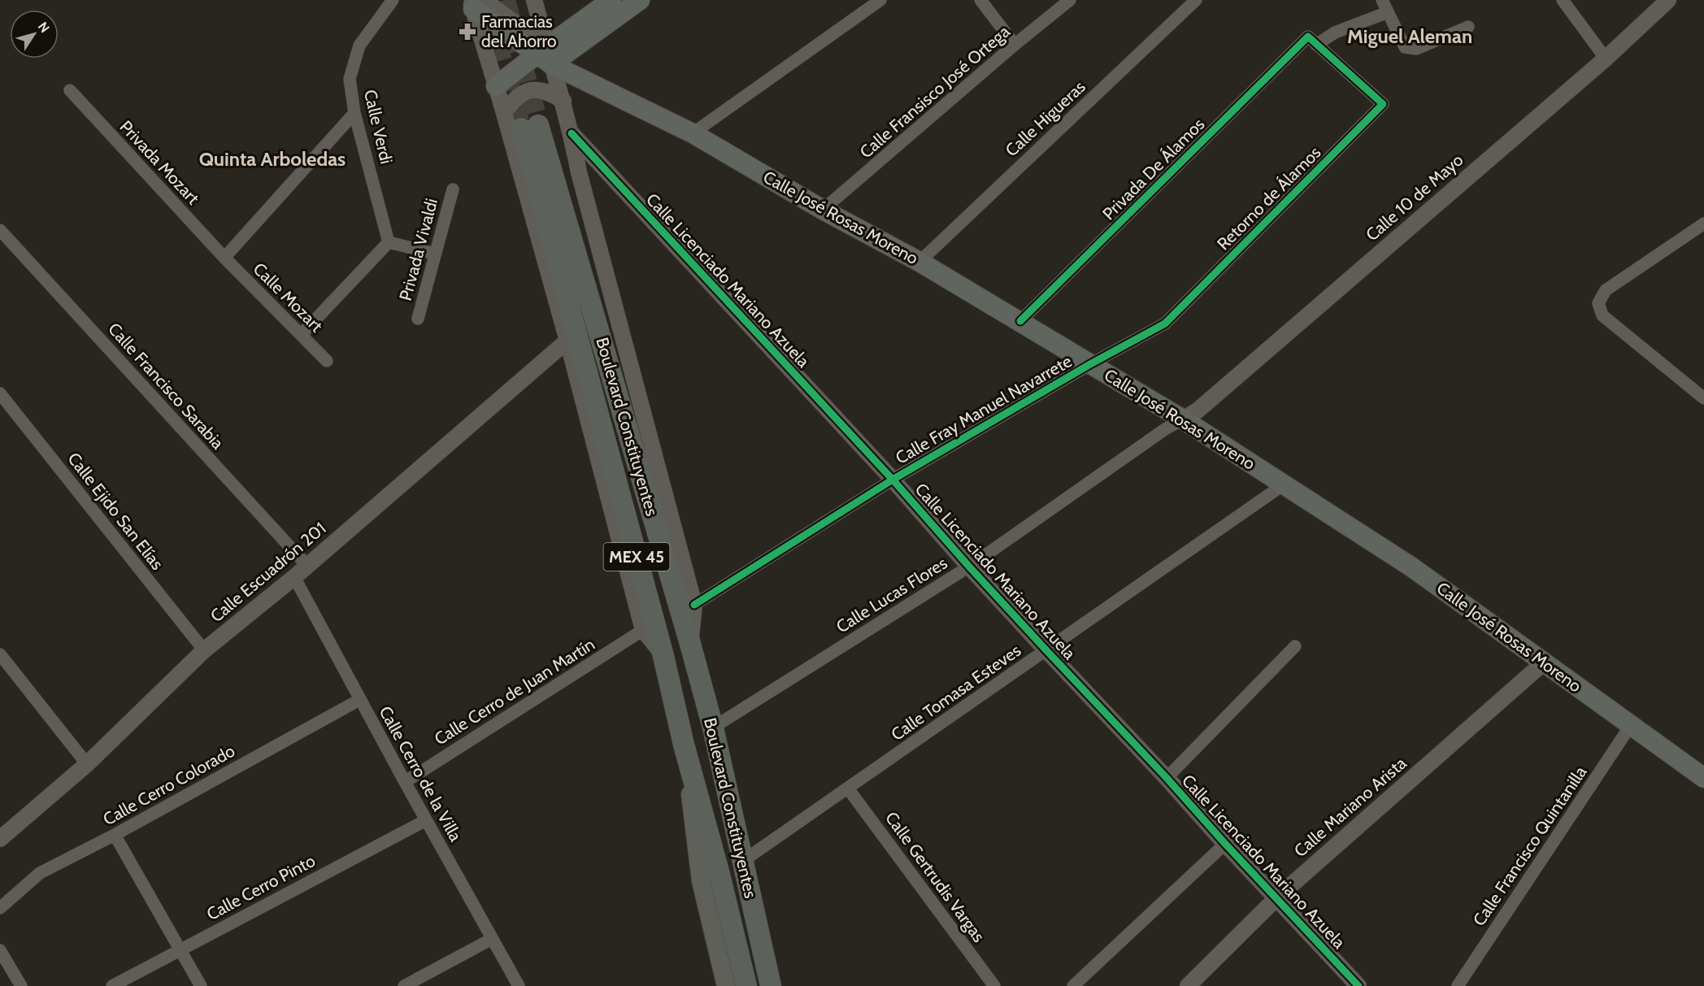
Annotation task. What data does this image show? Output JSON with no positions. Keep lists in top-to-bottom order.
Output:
{
  "streets": {
    "highway": ["Boulevard Constituyentes", "MEX 45"],
    "main road": ["Calle José Rosas Moreno"],
    "street": [
      "Calle Fransisco José Ortega",
      "Calle Higueras",
      "Calle Verdi",
      "Privada Mozart",
      "Privada De Álamos",
      "Calle 10 de Mayo",
      "Retorno de Álamos",
      "Privada Vivaldi",
      "Calle Licenciado Mariano Azuela",
      "Calle Mozart",
      "Calle Francisco Sarabia",
      "Calle Fray Manuel Navarrete",
      "Calle Ejido San Elías",
      "Calle Escuadrón 201",
      "Calle Lucas Flores",
      "Calle Cerro de Juan Martín",
      "Calle Tomasa Esteves",
      "Calle Cerro de la Villa",
      "Calle Cerro Colorado",
      "Calle Mariano Arista",
      "Calle Francisco Quintanilla",
      "Calle Gertrudis Vargas",
      "Calle Cerro Pinto"
    ]
  },
  "crossings": [
    ["Calle Fransisco José Ortega", "Calle José Rosas Moreno"],
    ["Calle Higueras", "Calle José Rosas Moreno"],
    ["Privada Mozart", "Calle Mozart"],
    ["Privada De Álamos", "Retorno de Álamos"],
    ["Privada De Álamos", "Calle José Rosas Moreno"],
    ["Calle 10 de Mayo", "Calle José Rosas Moreno"],
    ["Calle 10 de Mayo", "Calle Lucas Flores"],
    ["Retorno de Álamos", "Calle José Rosas Moreno"],
    ["Retorno de Álamos", "Calle Fray Manuel Navarrete"],
    ["Calle José Rosas Moreno", "Calle Fray Manuel Navarrete"],
    ["Calle José Rosas Moreno", "Calle Lucas Flores"],
    ["Calle José Rosas Moreno", "Calle Tomasa Esteves"],
    ["Calle José Rosas Moreno", "Calle Mariano Arista"],
    ["Calle José Rosas Moreno", "Calle Francisco Quintanilla"],
    ["Calle Licenciado Mariano Azuela", "Calle Fray Manuel Navarrete"],
    ["Calle Licenciado Mariano Azuela", "Calle Lucas Flores"],
    ["Calle Licenciado Mariano Azuela", "Calle Tomasa Esteves"],
    ["Calle Licenciado Mariano Azuela", "Calle Mariano Arista"],
    ["Calle Francisco Sarabia", "Calle Escuadrón 201"],
    ["Boulevard Constituyentes", "Calle Lucas Flores"],
    ["Boulevard Constituyentes", "Calle Tomasa Esteves"],
    ["Calle Ejido San Elías", "Calle Escuadrón 201"],
    ["Calle Escuadrón 201", "Calle Cerro de la Villa"],
    ["Calle Cerro de Juan Martín", "Calle Cerro de la Villa"],
    ["Calle Tomasa Esteves", "Calle Gertrudis Vargas"],
    ["Calle Cerro de la Villa", "Calle Cerro Colorado"],
    ["Calle Cerro de la Villa", "Calle Cerro Pinto"]
  ],
  "districts": ["Miguel Aleman", "Quinta Arboledas"],
  "places": {
    "pharmacy": ["Farmacias del Ahorro"]
  },
  "north": "top right"
}
